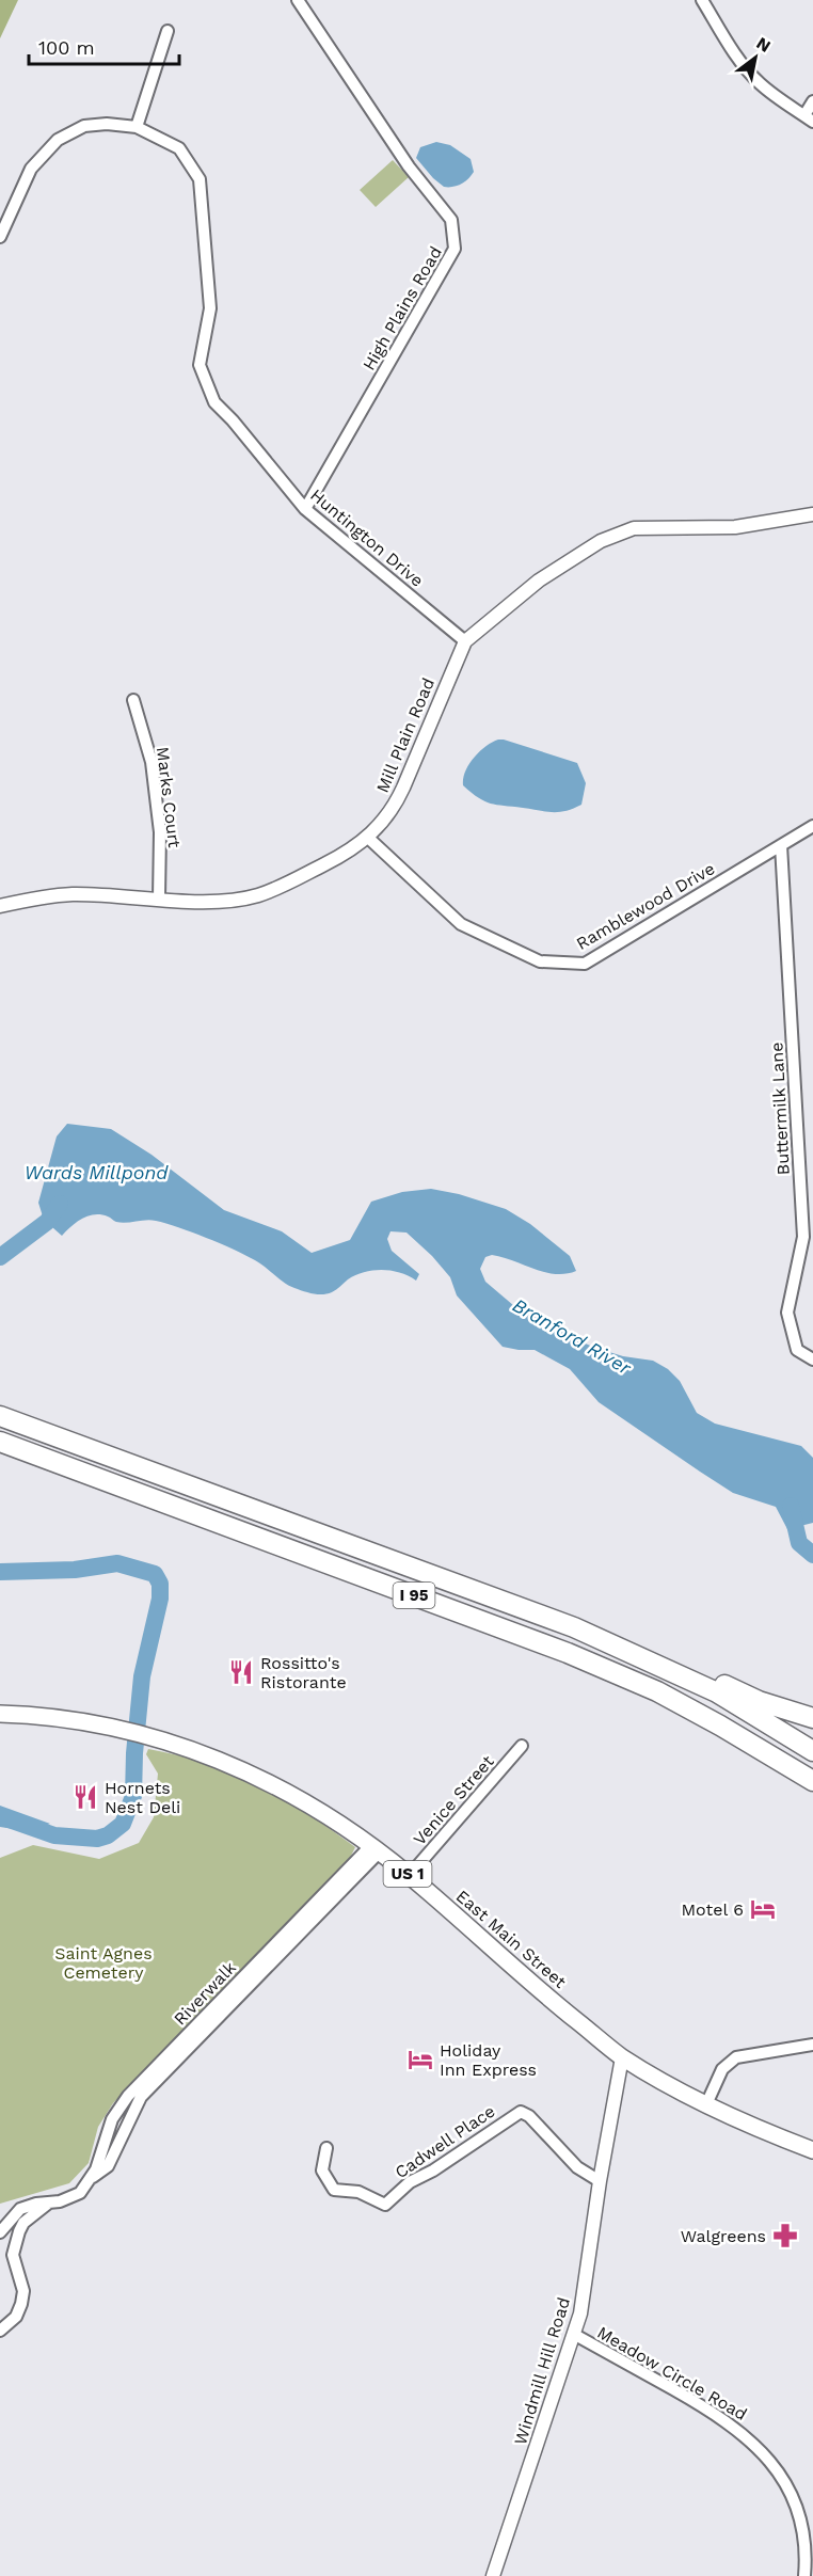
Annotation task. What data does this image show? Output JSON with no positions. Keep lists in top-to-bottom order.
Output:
{
  "streets": {
    "highway": ["I 95"],
    "main road": ["US 1", "East Main Street"],
    "street": [
      "High Plains Road",
      "Huntington Drive",
      "Mill Plain Road",
      "Marks Court",
      "Ramblewood Drive",
      "Buttermilk Lane",
      "Venice Street",
      "Riverwalk",
      "Cadwell Place",
      "Windmill Hill Road",
      "Meadow Circle Road"
    ]
  },
  "crossings": [
    ["High Plains Road", "Huntington Drive"],
    ["Huntington Drive", "Mill Plain Road"],
    ["Mill Plain Road", "Marks Court"],
    ["Mill Plain Road", "Ramblewood Drive"],
    ["Ramblewood Drive", "Buttermilk Lane"],
    ["Venice Street", "East Main Street"],
    ["East Main Street", "Riverwalk"],
    ["East Main Street", "Windmill Hill Road"],
    ["Cadwell Place", "Windmill Hill Road"],
    ["Windmill Hill Road", "Meadow Circle Road"]
  ],
  "water": ["Wards Millpond", "Branford River"],
  "parks": ["Saint Agnes Cemetery"],
  "places": {
    "restaurant": ["Rossitto's Ristorante", "Hornets Nest Deli"],
    "hotel": ["Motel 6", "Holiday Inn Express"],
    "pharmacy": ["Walgreens"]
  },
  "scale_bar": "100 m",
  "north": "top right"
}
